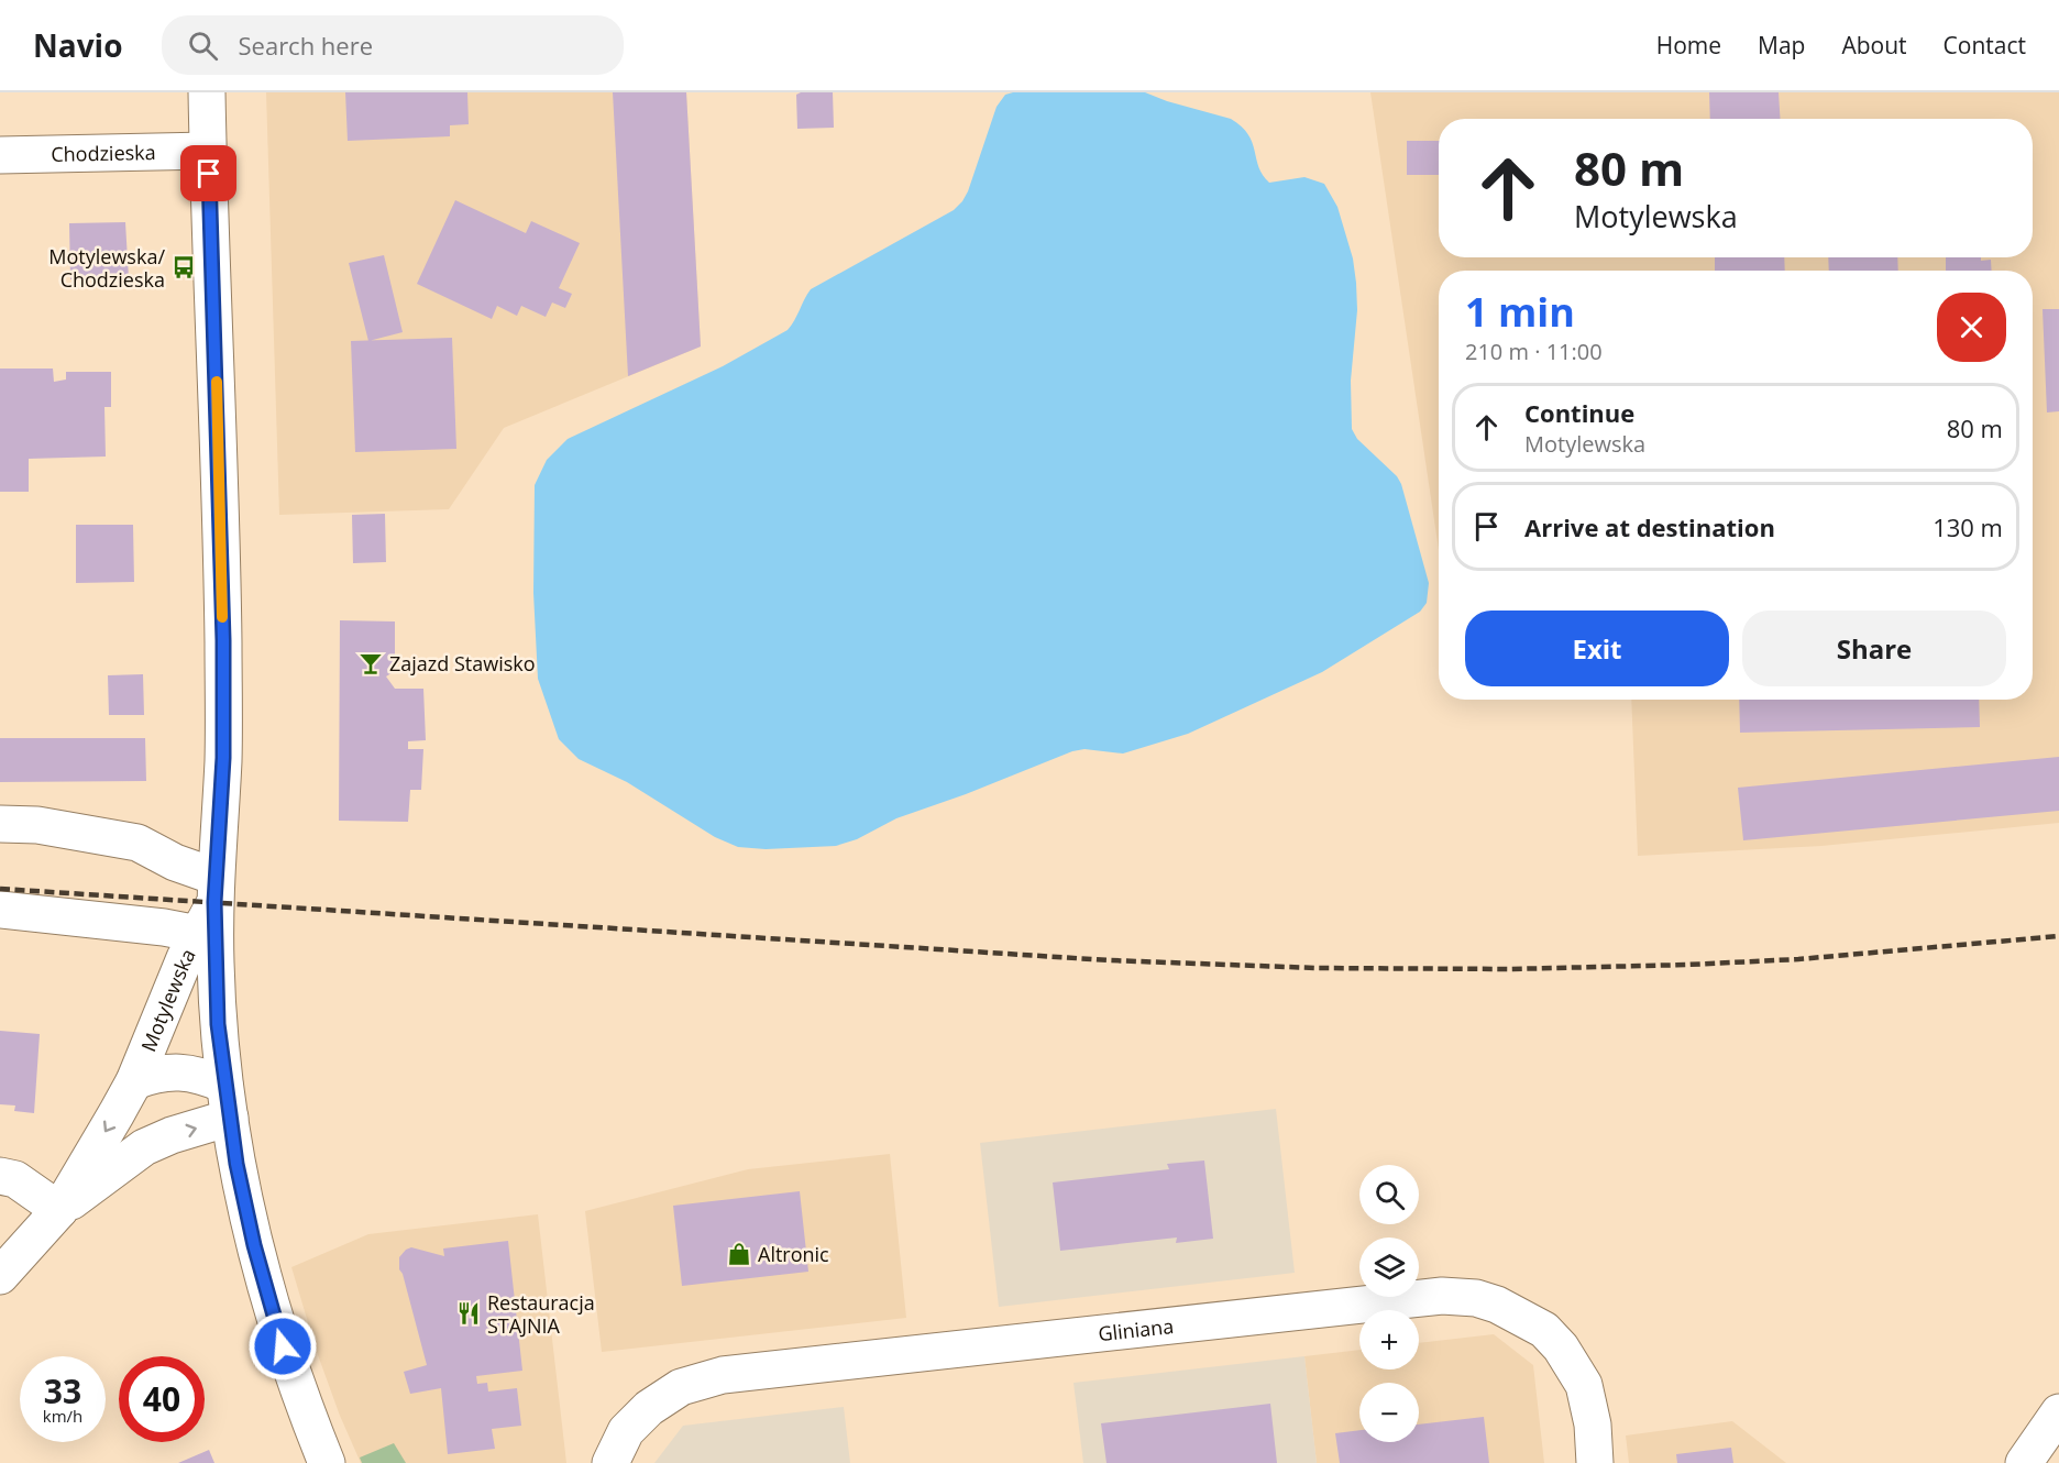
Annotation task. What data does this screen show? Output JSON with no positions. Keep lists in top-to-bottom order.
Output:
{
  "streets": {
    "street": ["Chodzieska", "Motylewska", "Gliniana"]
  },
  "crossings": [
    ["Chodzieska", "Motylewska"]
  ],
  "places": {
    "bus stop": ["Motylewska/ Chodzieska"],
    "bar": ["Zajazd Stawisko"],
    "shop": ["Altronic"],
    "restaurant": ["Restauracja STAJNIA"]
  },
  "page": {
    "header": "Navio",
    "search": "Search here",
    "nav": [
      "Home",
      "Map",
      "About",
      "Contact"
    ],
    "turn": ["80 m", "Motylewska"],
    "heading": ["1 min", "210 m · 11:00"],
    "list": [
      {
        "name": "Continue",
        "note": "Motylewska",
        "value": "80 m"
      },
      {
        "name": "Arrive at destination",
        "value": "130 m"
      }
    ],
    "buttons": ["Exit", "Share"],
    "map_buttons": ["+", "−"],
    "speed": "33 km/h",
    "limit": "40"
  }
}
